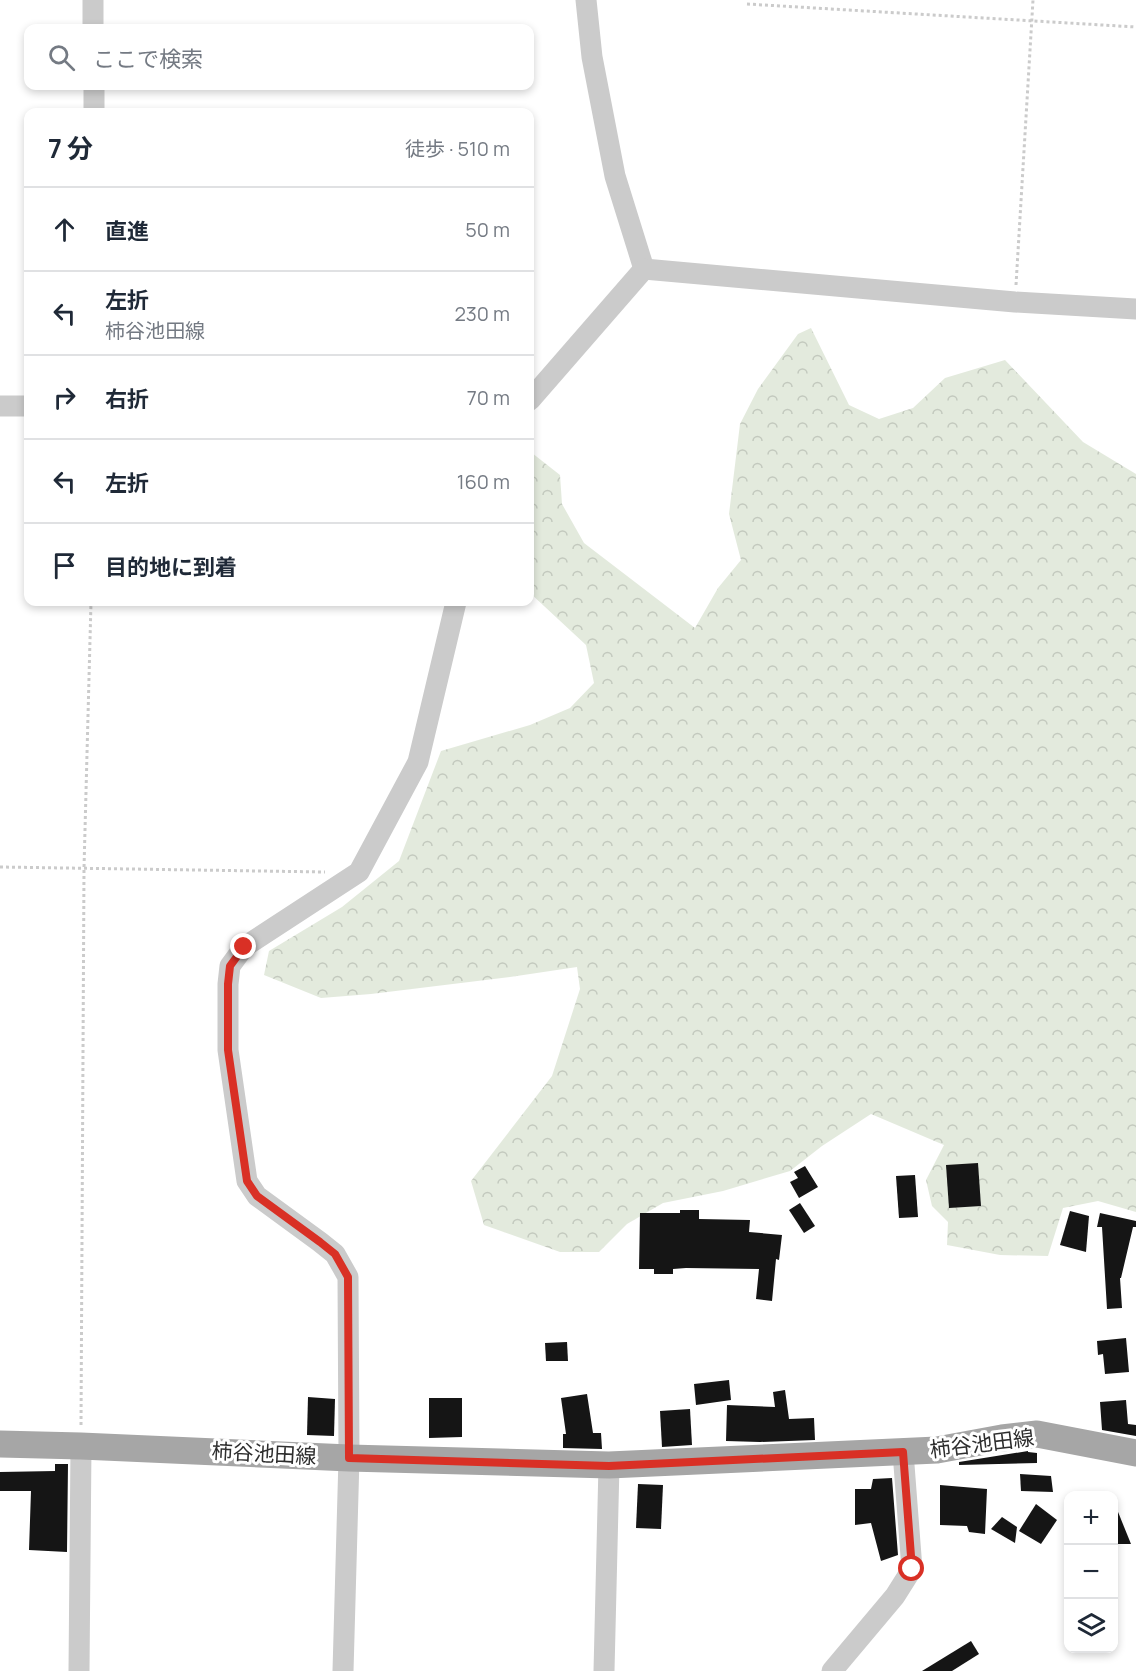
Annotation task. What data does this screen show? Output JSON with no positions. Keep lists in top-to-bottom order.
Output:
{
  "streets": {
    "main road": ["柿谷池田線"]
  },
  "page": {
    "search": "ここで検索",
    "heading": ["7 分", "徒歩 · 510 m"],
    "list": [
      ["直進", "50 m"],
      ["左折", "柿谷池田線", "230 m"],
      ["右折", "70 m"],
      ["左折", "160 m"],
      "目的地に到着"
    ],
    "map_buttons": ["+", "−"]
  }
}
